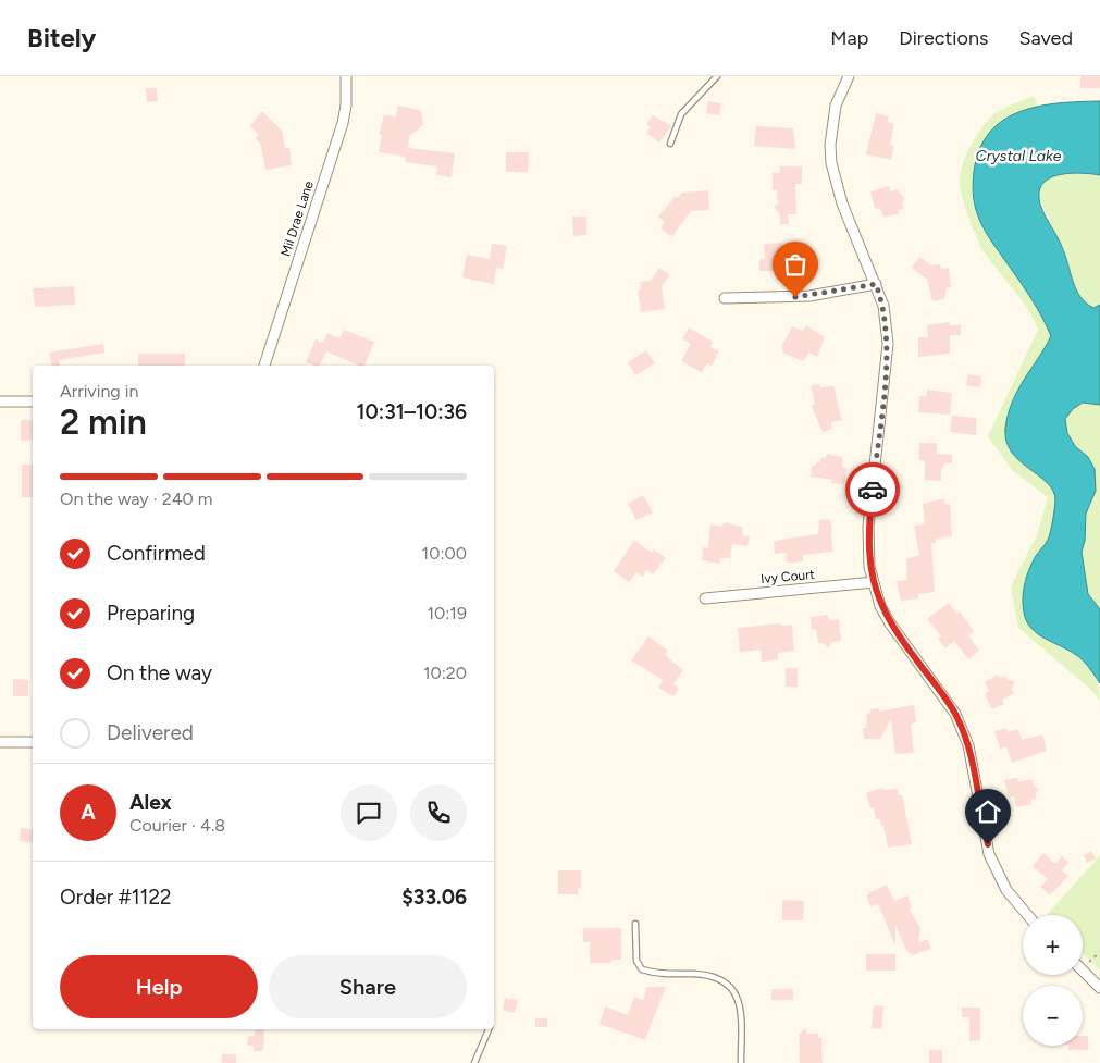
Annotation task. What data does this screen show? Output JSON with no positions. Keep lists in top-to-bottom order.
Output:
{
  "streets": {
    "street": ["Mil Drae Lane", "Ivy Court"]
  },
  "water": ["Crystal Lake"],
  "page": {
    "header": "Bitely",
    "nav": ["Map", "Directions", "Saved"],
    "heading": ["2 min", "Arriving in", "10:31–10:36"],
    "panel": [
      "Alex",
      "Courier · 4.8",
      "Order #1122",
      "$33.06"
    ],
    "bar": "On the way · 240 m",
    "list": [
      ["Confirmed", "10:00"],
      ["Preparing", "10:19"],
      ["On the way", "10:20"],
      "Delivered"
    ],
    "round": "A",
    "map_buttons": ["+", "−"],
    "buttons": ["Help", "Share"]
  }
}
